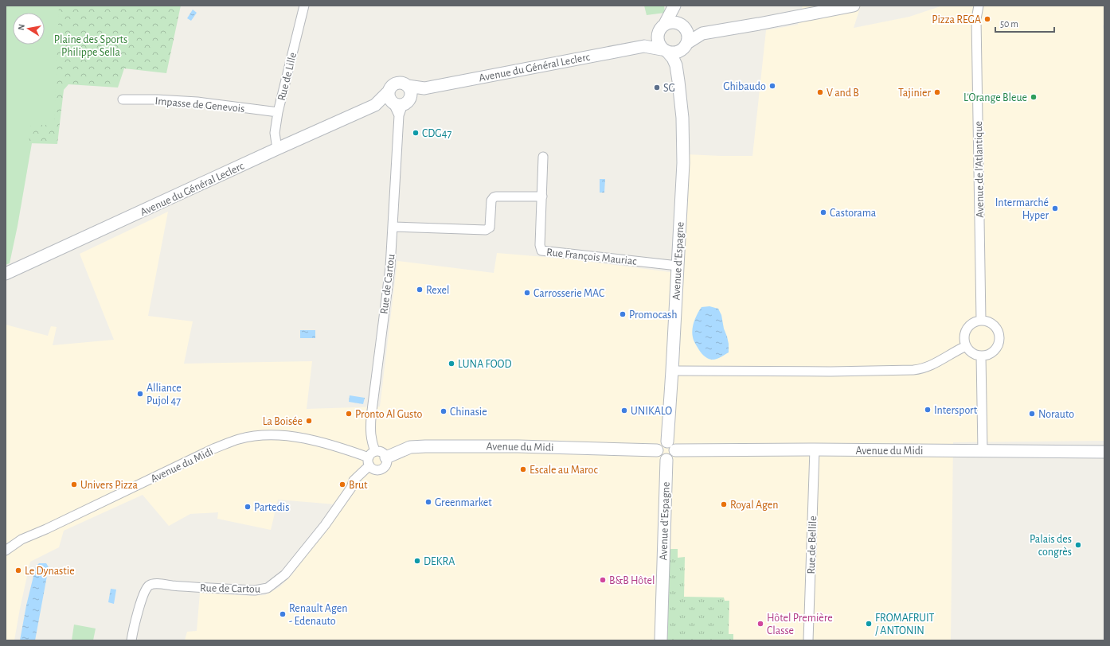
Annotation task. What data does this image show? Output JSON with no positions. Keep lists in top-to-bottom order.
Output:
{
  "streets": {
    "street": [
      "Avenue du Général Leclerc",
      "Rue de Lille",
      "Impasse de Genevois",
      "Avenue de l'Atlantique",
      "Rue François Mauriac",
      "Avenue d'Espagne",
      "Rue de Cartou",
      "Avenue du Midi",
      "Rue de Bellile"
    ]
  },
  "crossings": [
    ["Avenue du Général Leclerc", "Rue de Lille"],
    ["Avenue du Général Leclerc", "Rue de Cartou"],
    ["Rue de Lille", "Impasse de Genevois"],
    ["Rue François Mauriac", "Avenue d'Espagne"],
    ["Avenue d'Espagne", "Avenue du Midi"],
    ["Rue de Cartou", "Avenue du Midi"],
    ["Avenue du Midi", "Rue de Bellile"]
  ],
  "parks": ["Plaine des Sports Philippe Sella"],
  "places": [
    "Pizza REGA",
    "Ghibaudo",
    "SG",
    "V and B",
    "Tajinier",
    "L'Orange Bleue",
    "CDG47",
    "Intermarché Hyper",
    "Castorama",
    "Rexel",
    "Carrosserie MAC",
    "Promocash",
    "LUNA FOOD",
    "Alliance Pujol 47",
    "Intersport",
    "UNIKALO",
    "Chinasie",
    "Pronto Al Gusto",
    "Norauto",
    "La Boisée",
    "Escale au Maroc",
    "Univers Pizza",
    "Brut",
    "Greenmarket",
    "Royal Agen",
    "Partedis",
    "Palais des congrès",
    "DEKRA",
    "Le Dynastie",
    "B&B Hôtel",
    "Renault Agen - Edenauto",
    "Hôtel Première Classe",
    "FROMAFRUIT / ANTONIN"
  ],
  "scale_bar": "50 m",
  "north": "left"
}
